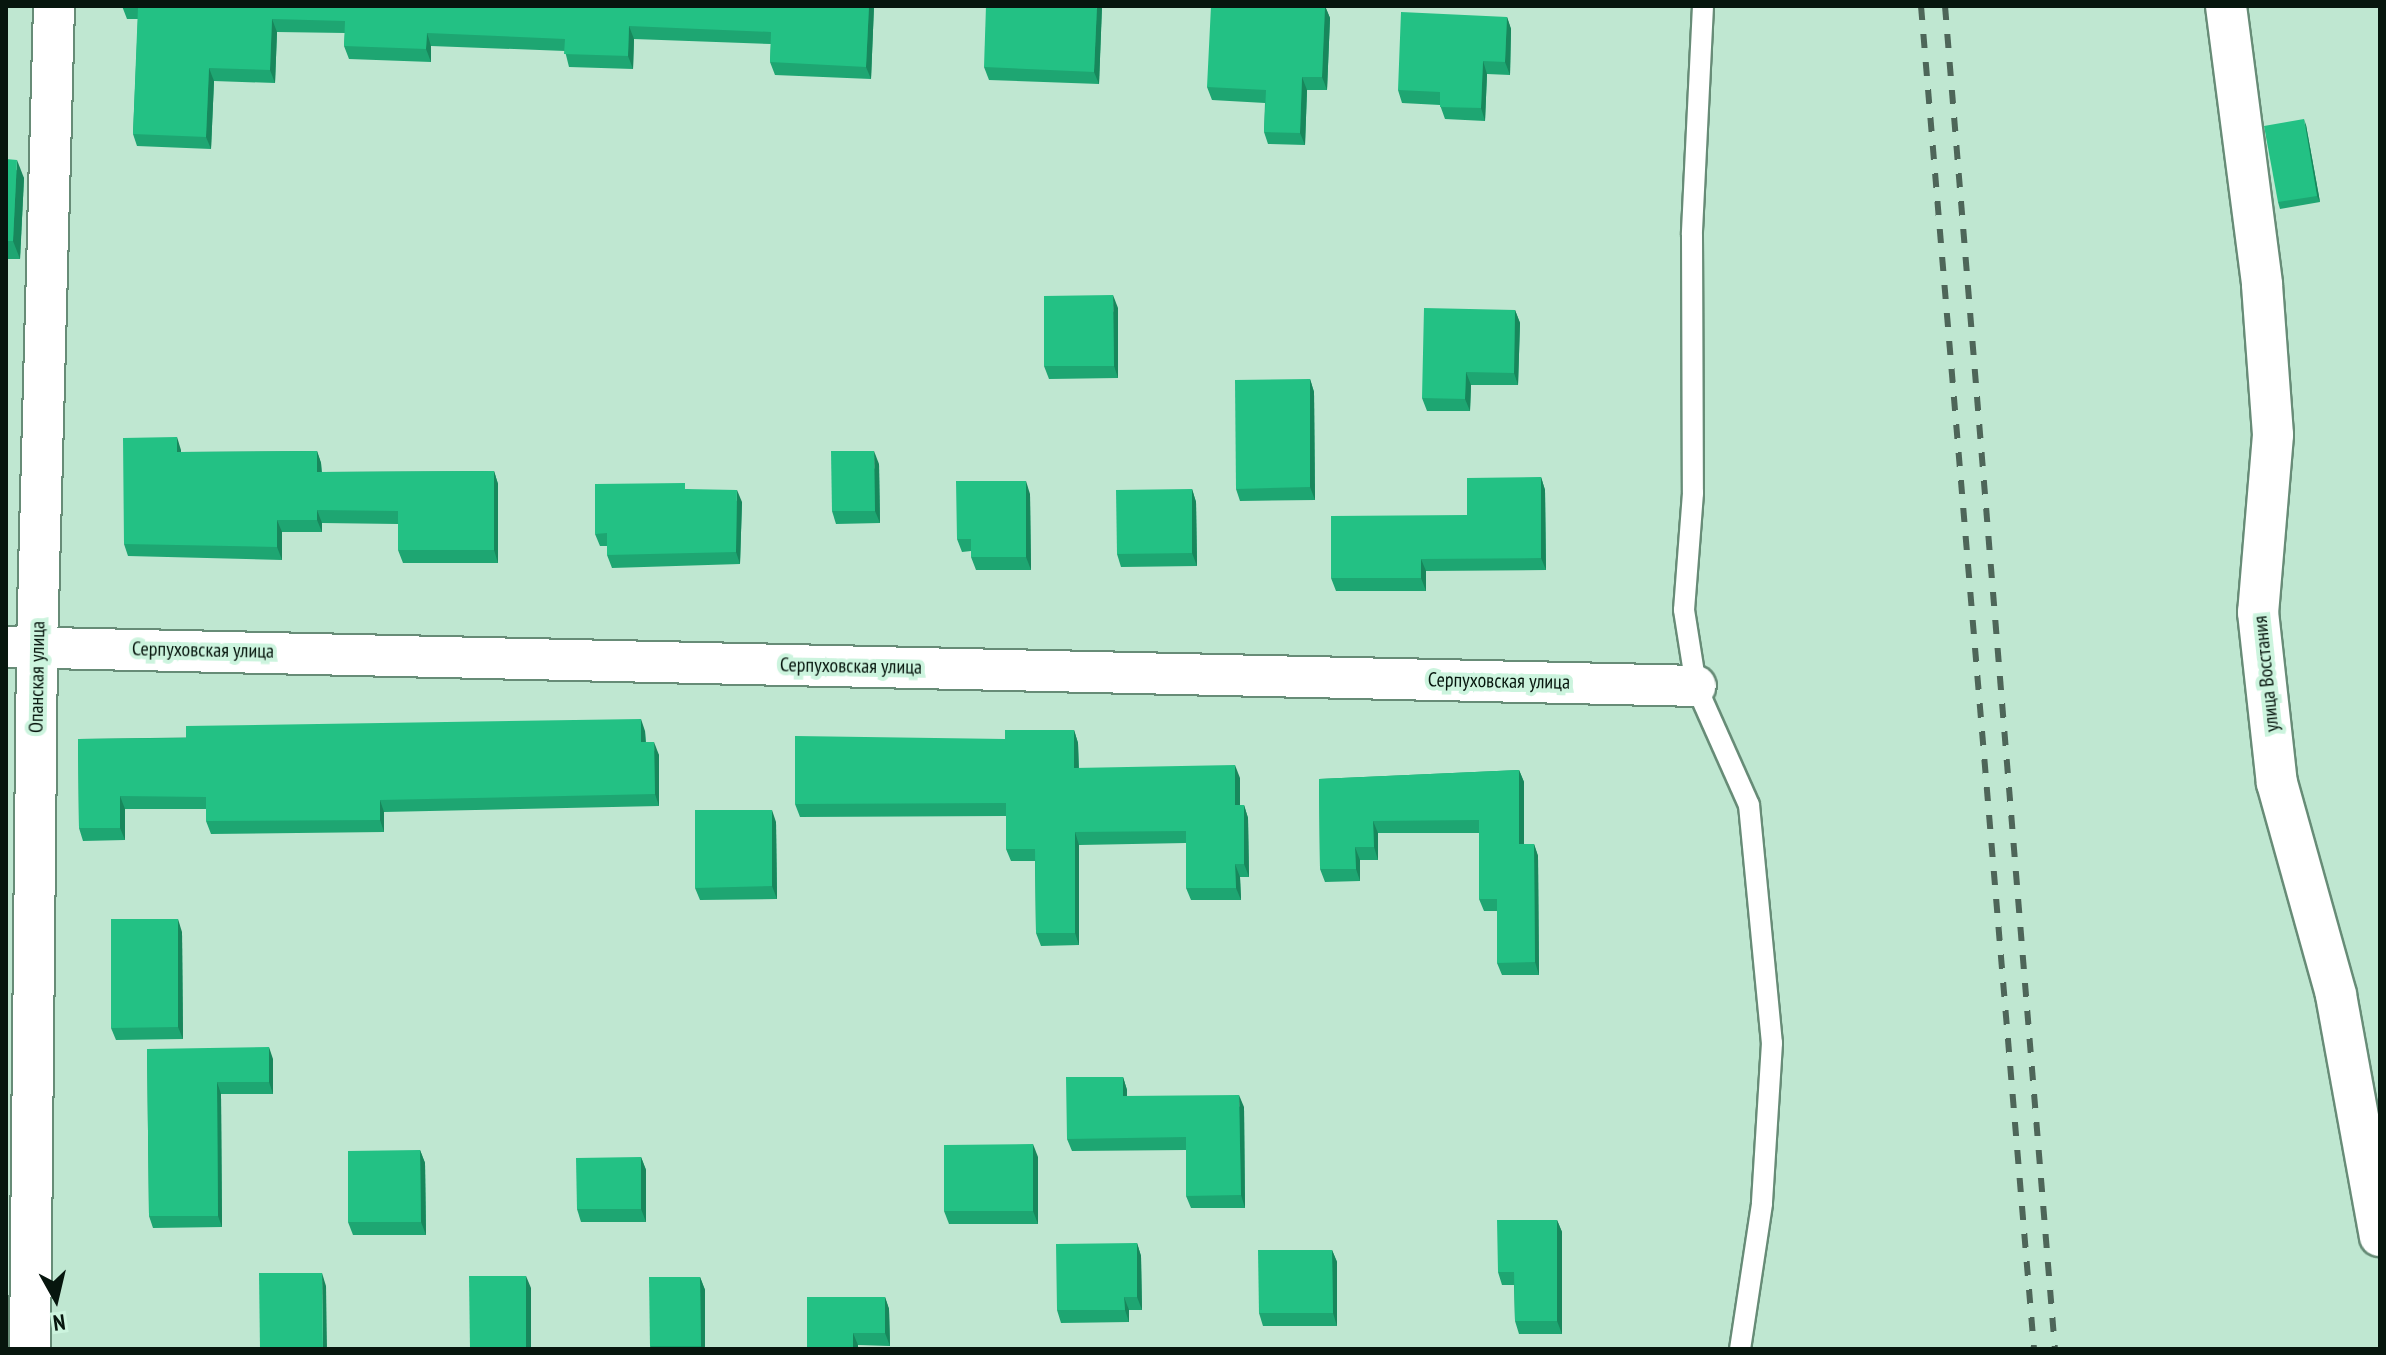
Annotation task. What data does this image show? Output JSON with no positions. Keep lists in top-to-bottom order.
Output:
{
  "streets": {
    "street": ["Серпуховская улица", "улица Восстания", "Опанская улица"]
  },
  "crossings": [
    ["Серпуховская улица", "Опанская улица"]
  ],
  "north": "bottom"
}
